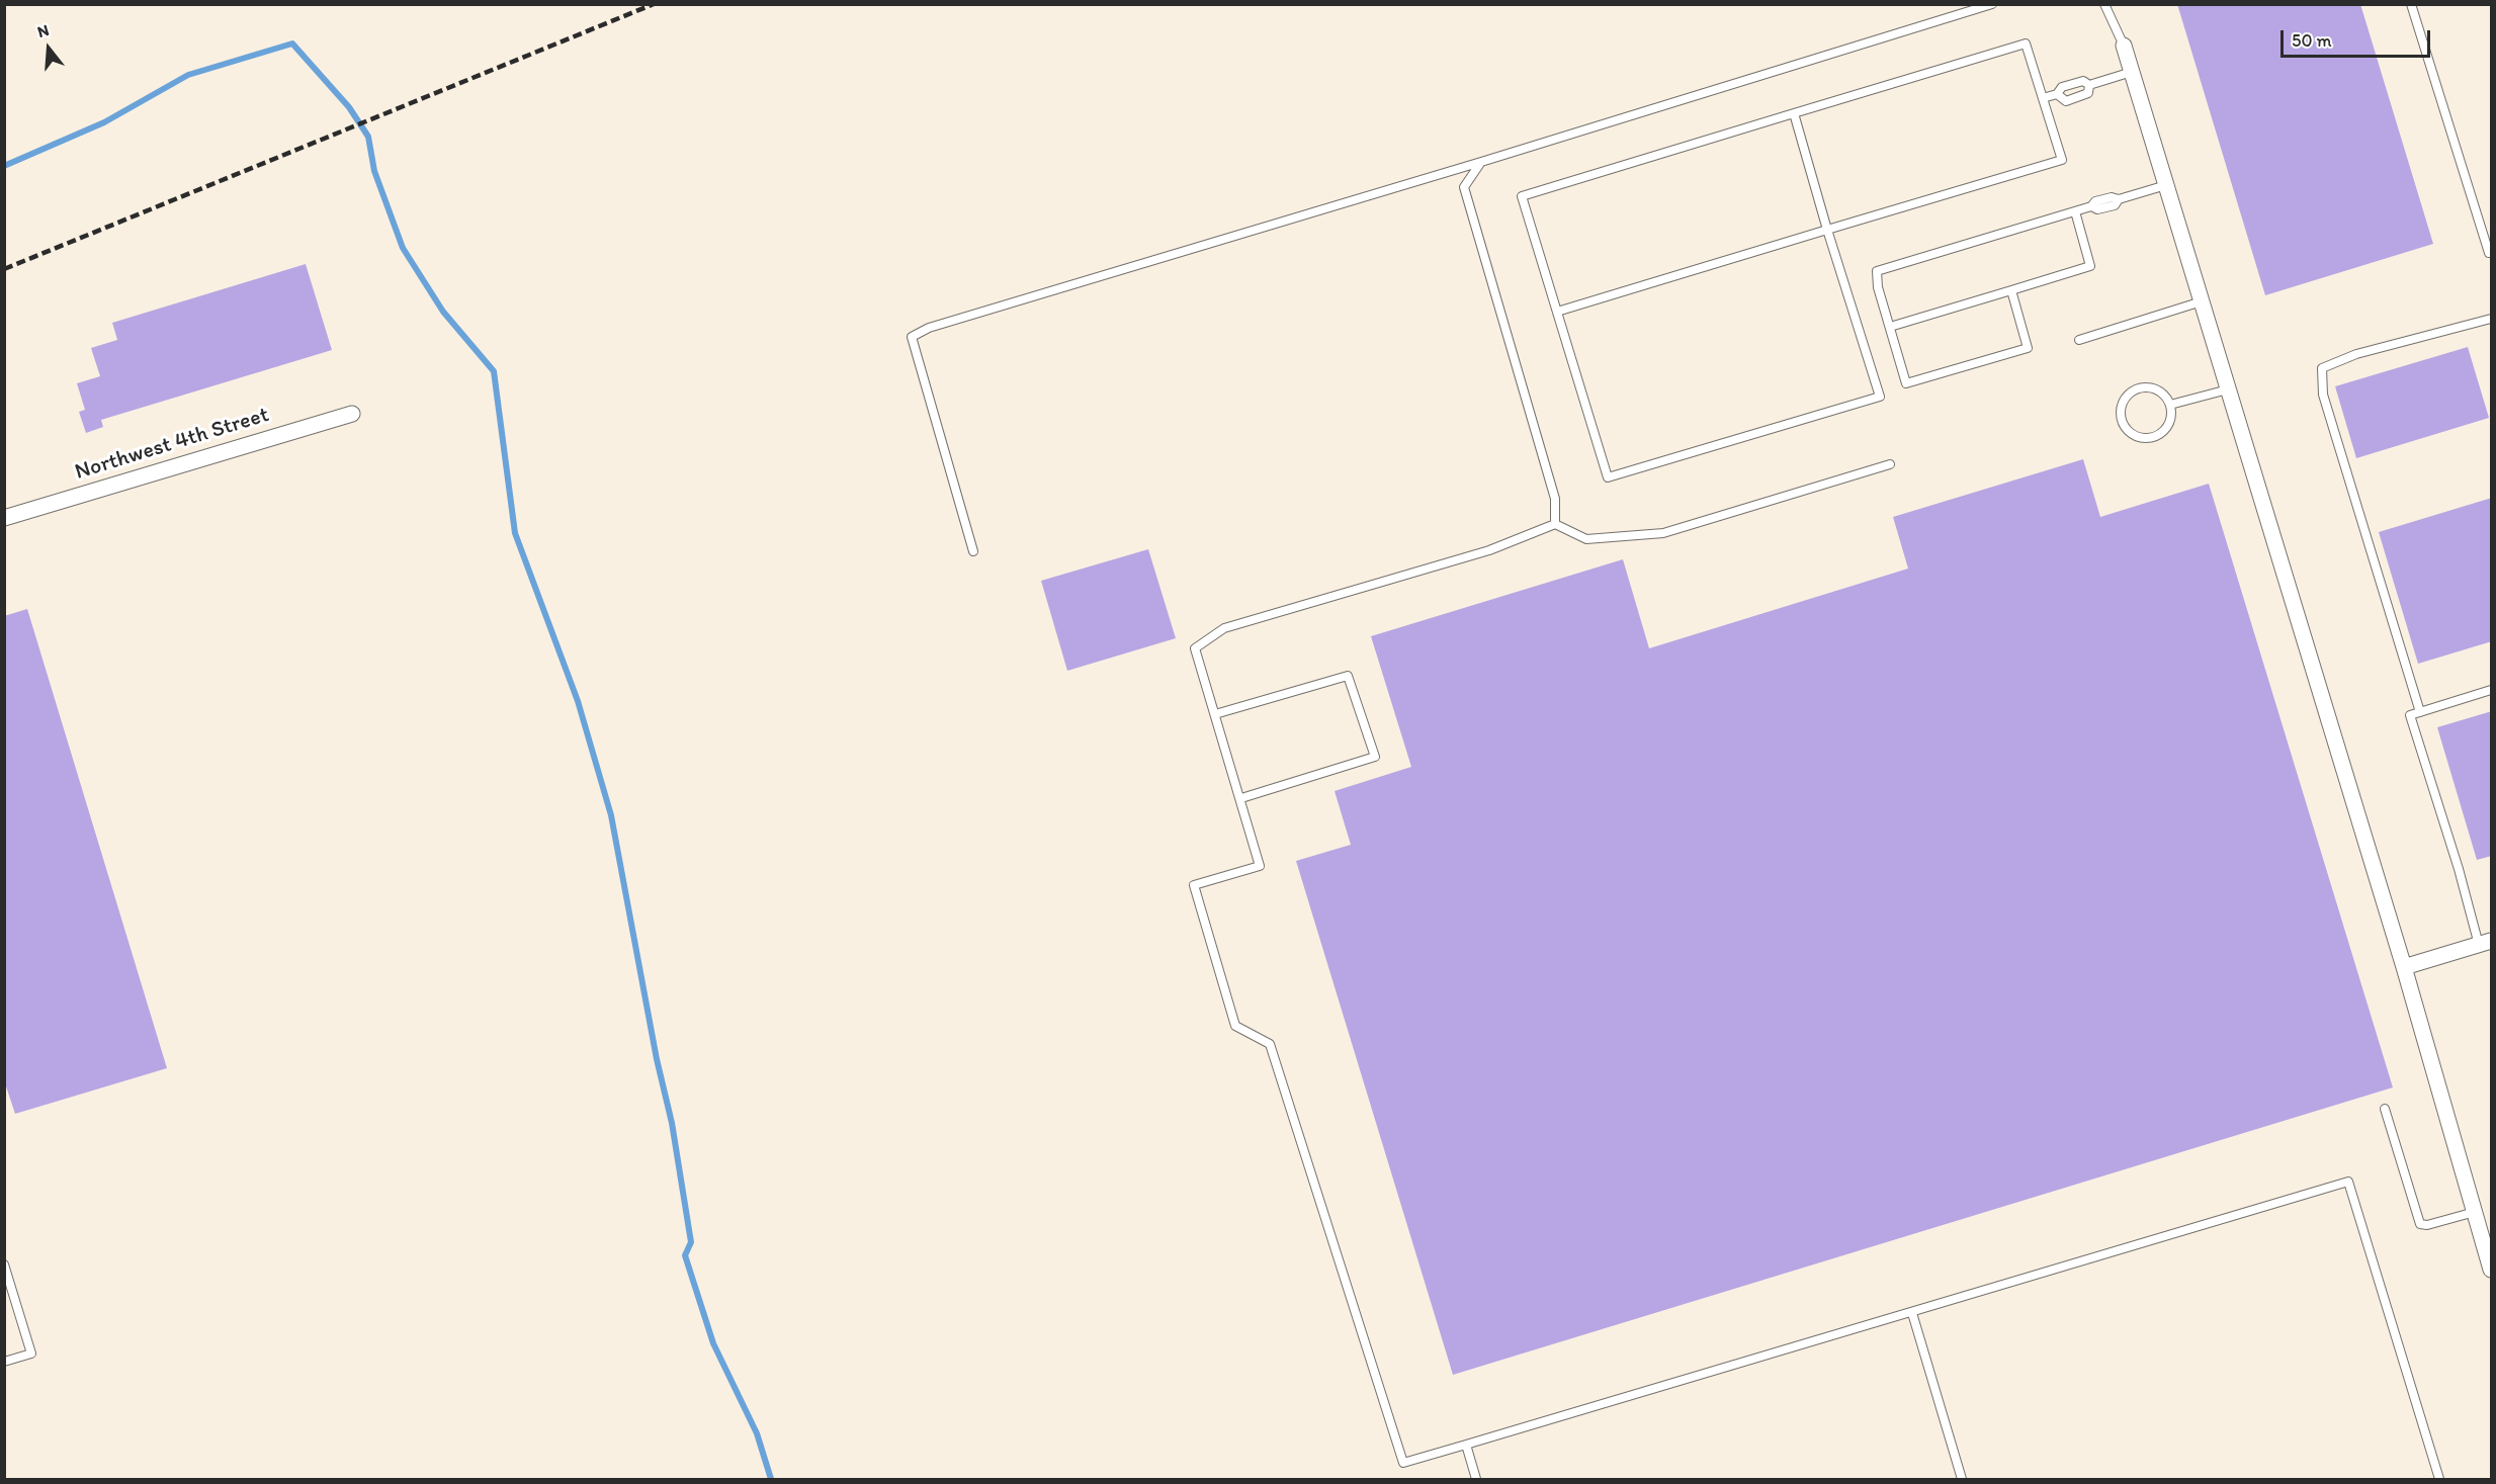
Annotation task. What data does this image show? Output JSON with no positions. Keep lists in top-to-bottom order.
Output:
{
  "streets": {
    "street": ["Northwest 4th Street"]
  },
  "scale_bar": "50 m",
  "north": "top"
}
